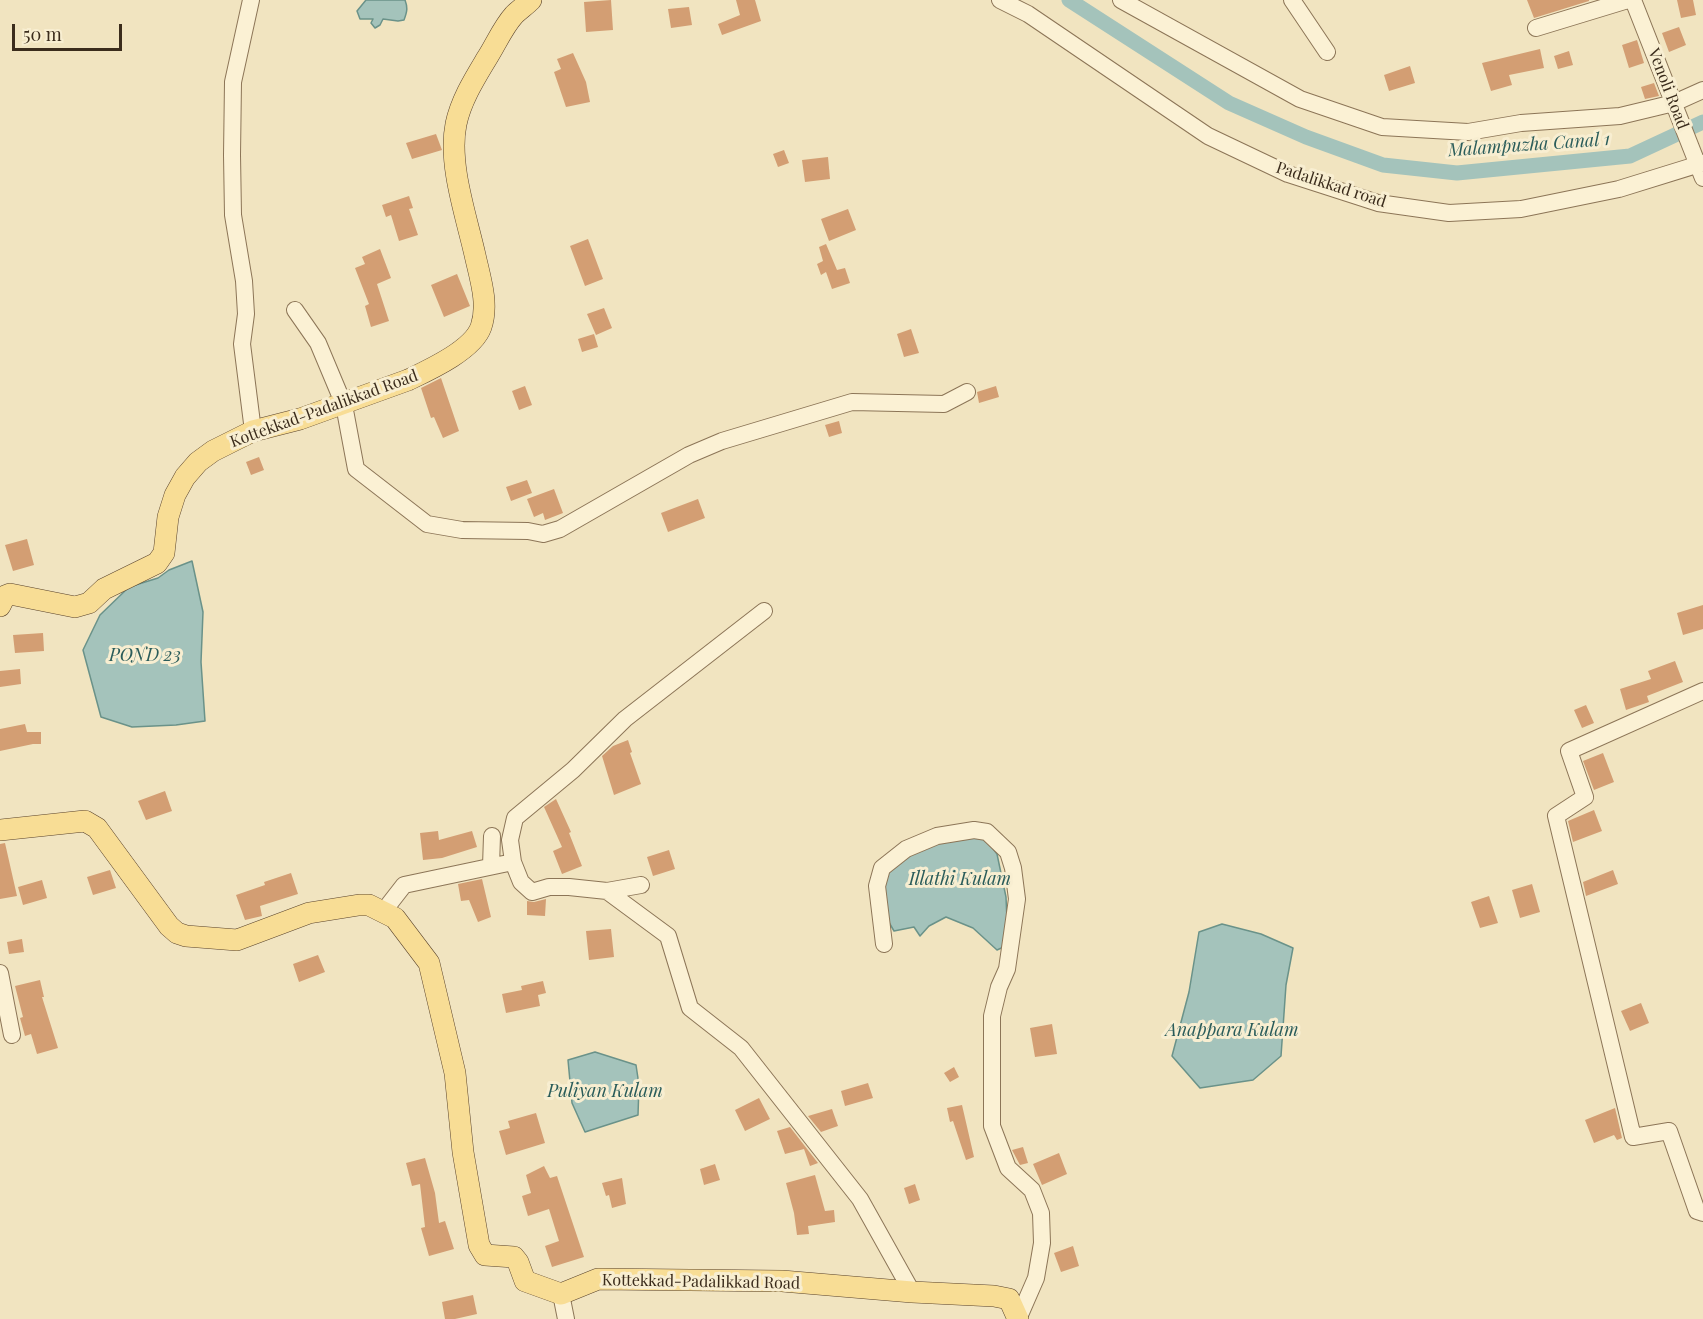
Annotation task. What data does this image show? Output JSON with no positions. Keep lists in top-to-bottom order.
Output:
{
  "streets": {
    "main road": ["Kottekkad-Padalikkad Road"],
    "street": ["Venoli Road", "Padalikkad road"]
  },
  "crossings": [
    ["Venoli Road", "Padalikkad road"]
  ],
  "water": [
    "Malampuzha Canal 1",
    "POND 23",
    "Illathi Kulam",
    "Anappara Kulam",
    "Puliyan Kulam"
  ],
  "scale_bar": "50 m"
}
